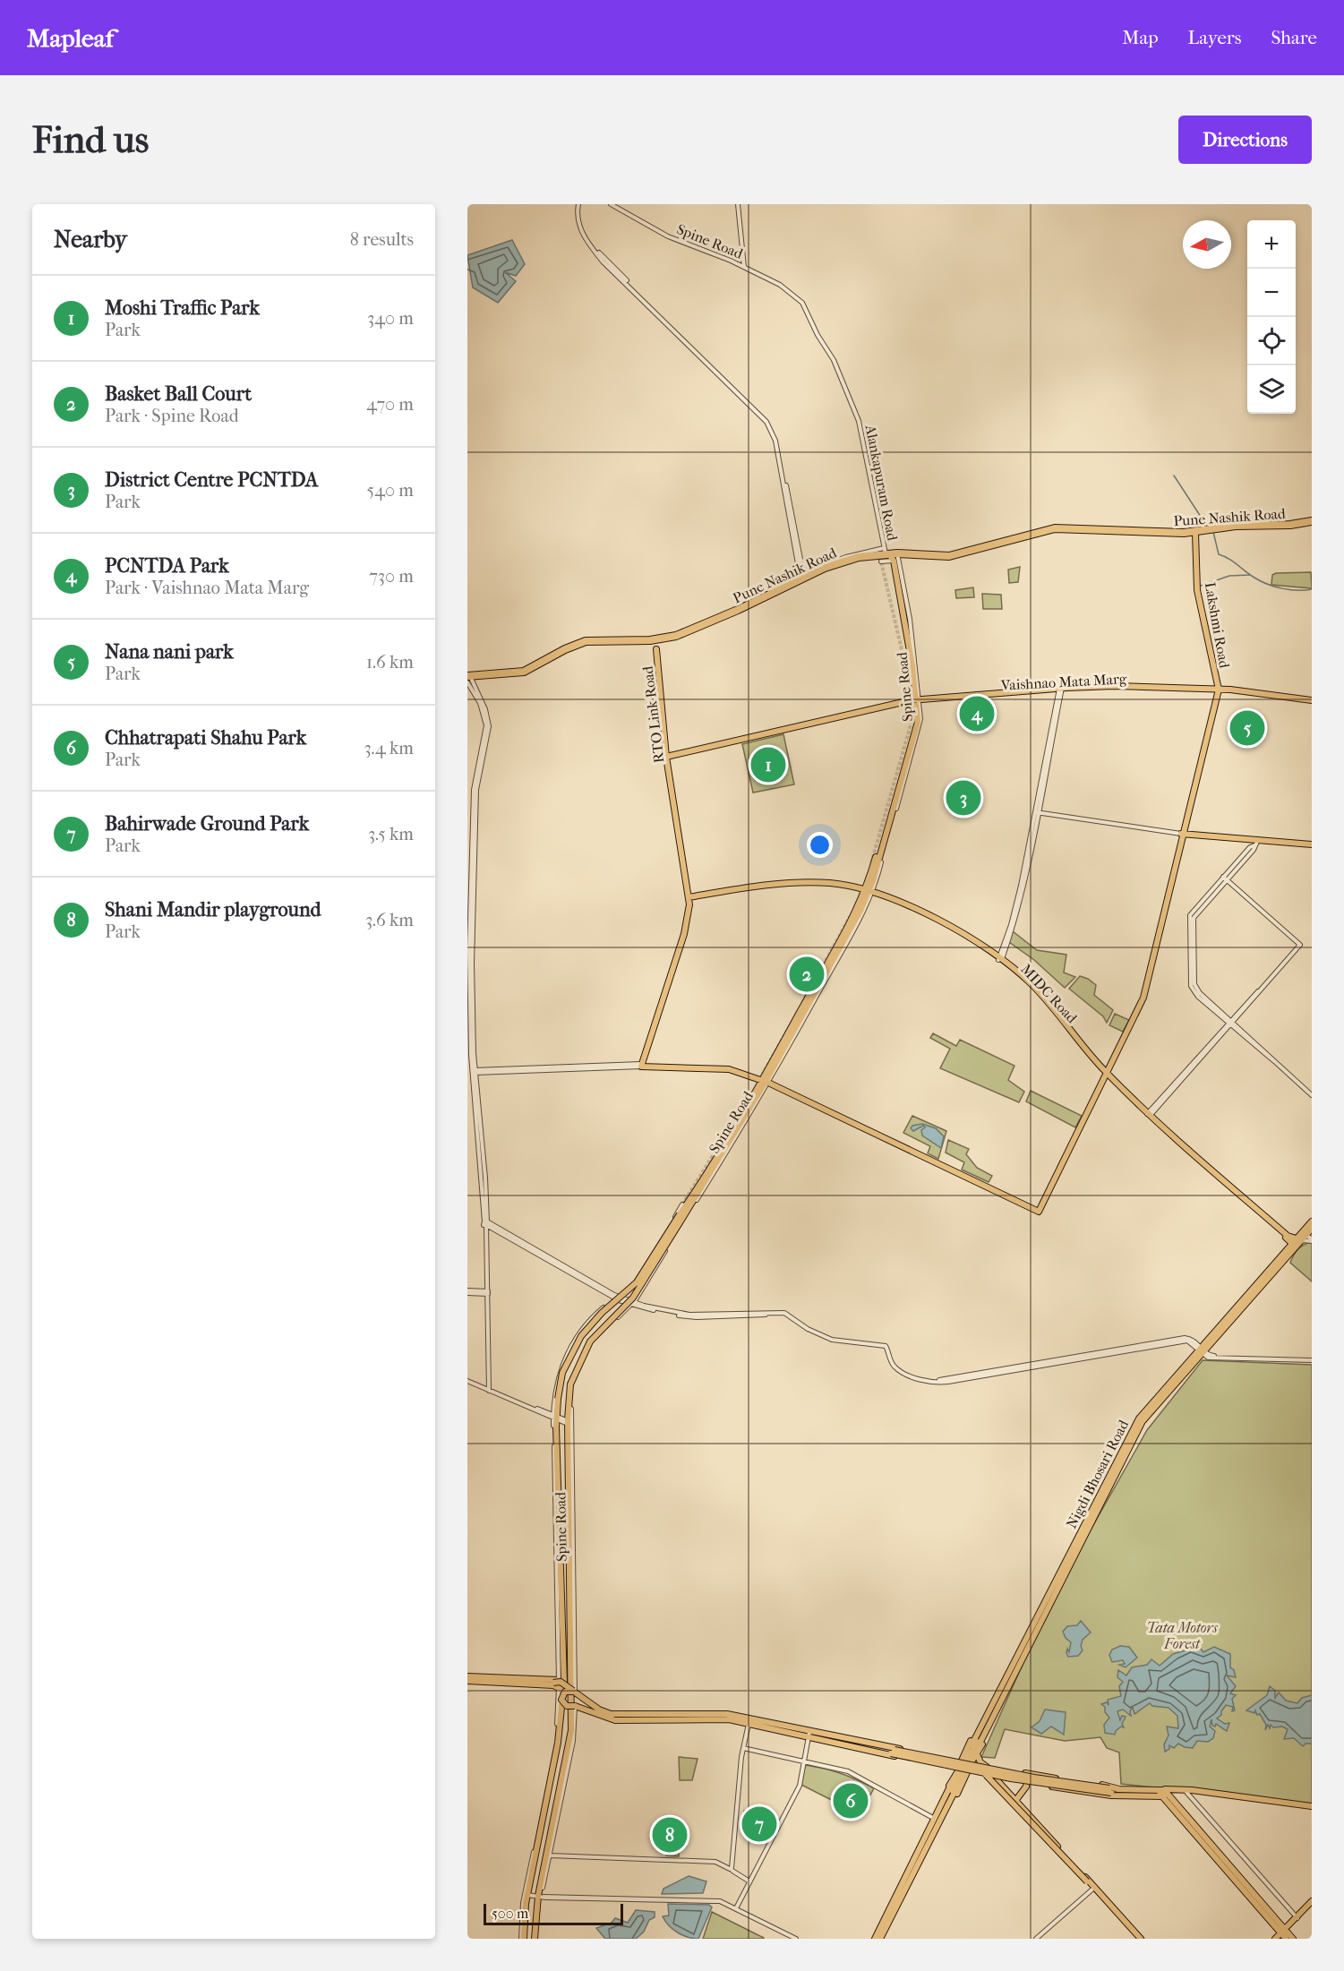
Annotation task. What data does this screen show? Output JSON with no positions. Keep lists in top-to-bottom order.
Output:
{
  "streets": {
    "highway": ["Pune Nashik Road"],
    "main road": [
      "Spine Road",
      "Lakshmi Road",
      "Vaishnao Mata Marg",
      "RTO Link Road",
      "MIDC Road",
      "Nigdi Bhosari Road"
    ],
    "street": ["Alankapuram Road"]
  },
  "crossings": [
    ["Spine Road", "Alankapuram Road"],
    ["Spine Road", "Pune Nashik Road"],
    ["Spine Road", "Vaishnao Mata Marg"],
    ["Spine Road", "MIDC Road"],
    ["Alankapuram Road", "Pune Nashik Road"],
    ["Pune Nashik Road", "Lakshmi Road"],
    ["Pune Nashik Road", "RTO Link Road"],
    ["Lakshmi Road", "Vaishnao Mata Marg"],
    ["Vaishnao Mata Marg", "RTO Link Road"],
    ["RTO Link Road", "MIDC Road"]
  ],
  "parks": ["Tata Motors Forest"],
  "scale_bar": "500 m",
  "north": "left",
  "page": {
    "header": "Mapleaf",
    "nav": ["Map", "Layers", "Share"],
    "buttons": "Directions",
    "title": "Find us",
    "heading": ["Nearby", "8 results"],
    "map_buttons": ["+", "−"],
    "list": [
      {
        "mark": "1",
        "name": "Moshi Traffic Park",
        "note": "Park",
        "value": "340 m"
      },
      {
        "mark": "2",
        "name": "Basket Ball Court",
        "note": "Park · Spine Road",
        "value": "470 m"
      },
      {
        "mark": "3",
        "name": "District Centre PCNTDA",
        "note": "Park",
        "value": "540 m"
      },
      {
        "mark": "4",
        "name": "PCNTDA Park",
        "note": "Park · Vaishnao Mata Marg",
        "value": "730 m"
      },
      {
        "mark": "5",
        "name": "Nana nani park",
        "note": "Park",
        "value": "1.6 km"
      },
      {
        "mark": "6",
        "name": "Chhatrapati Shahu Park",
        "note": "Park",
        "value": "3.4 km"
      },
      {
        "mark": "7",
        "name": "Bahirwade Ground Park",
        "note": "Park",
        "value": "3.5 km"
      },
      {
        "mark": "8",
        "name": "Shani Mandir playground",
        "note": "Park",
        "value": "3.6 km"
      }
    ],
    "pins": [
      "4",
      "5",
      "1",
      "3",
      "2",
      "6",
      "7",
      "8"
    ],
    "scale": "500 m"
  }
}
